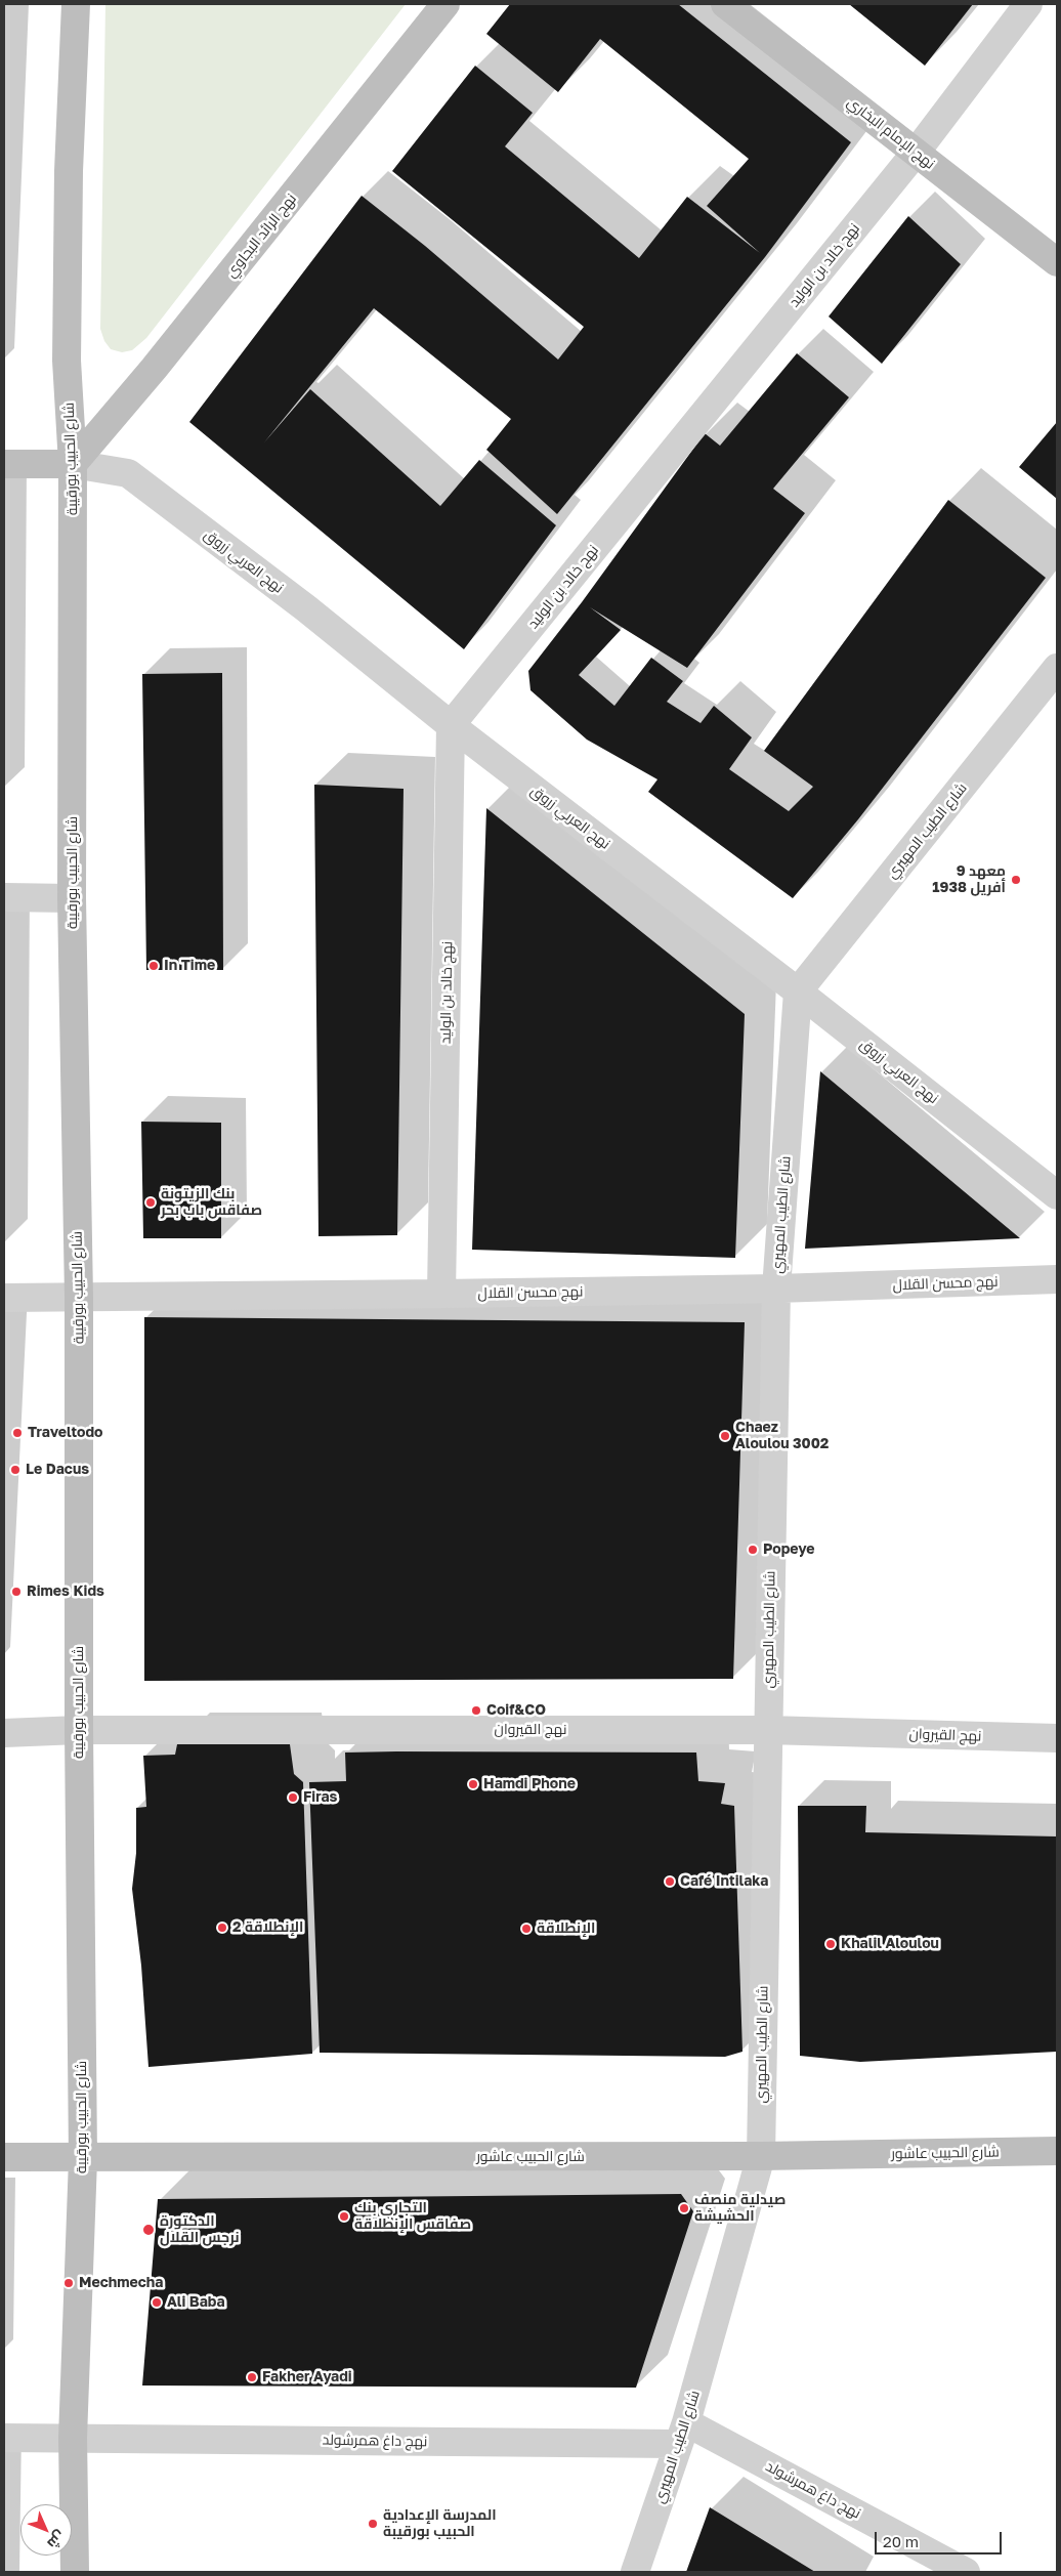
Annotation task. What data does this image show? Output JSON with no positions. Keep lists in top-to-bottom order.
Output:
{
  "streets": {
    "street": [
      "نهج الإمام البخاري",
      "نهج الرائد البجاوي",
      "نهج خالد بن الوليد",
      "شارع الحبيب بورقيبة",
      "نهج العربي زروق",
      "شارع الطيب المهيري",
      "نهج محسن القلال",
      "نهج القيروان",
      "شارع الحبيب عاشور",
      "نهج داغ همرشولد"
    ]
  },
  "crossings": [
    ["نهج الإمام البخاري", "نهج خالد بن الوليد"],
    ["نهج الرائد البجاوي", "شارع الحبيب بورقيبة"],
    ["نهج الرائد البجاوي", "نهج العربي زروق"],
    ["نهج خالد بن الوليد", "نهج العربي زروق"],
    ["نهج خالد بن الوليد", "نهج محسن القلال"],
    ["شارع الحبيب بورقيبة", "نهج العربي زروق"],
    ["شارع الحبيب بورقيبة", "نهج محسن القلال"],
    ["شارع الحبيب بورقيبة", "نهج القيروان"],
    ["شارع الحبيب بورقيبة", "شارع الحبيب عاشور"],
    ["شارع الحبيب بورقيبة", "نهج داغ همرشولد"],
    ["نهج العربي زروق", "شارع الطيب المهيري"],
    ["شارع الطيب المهيري", "نهج محسن القلال"],
    ["شارع الطيب المهيري", "نهج القيروان"],
    ["شارع الطيب المهيري", "شارع الحبيب عاشور"],
    ["شارع الطيب المهيري", "نهج داغ همرشولد"]
  ],
  "places": [
    "معهد 9 أفريل 1938",
    "In Time",
    "بنك الزيتونة صفاقس باب بحر",
    "Traveltodo",
    "Chaez Aloulou 3002",
    "Le Dacus",
    "Popeye",
    "Rimes Kids",
    "Coif&CO",
    "Hamdi Phone",
    "Firas",
    "Café Intilaka",
    "الإنطلاقة 2",
    "الإنطلاقة",
    "Khalil Aloulou",
    "صيدلية منصف الحشيشة",
    "التجاري بنك صفاقس الإنطلاقة",
    "الدكتورة نرجس القلال",
    "Mechmecha",
    "Ali Baba",
    "Fakher Ayadi",
    "المدرسة الإعدادية الحبيب بورقيبة"
  ],
  "scale_bar": "20 m",
  "north": "bottom right"
}
